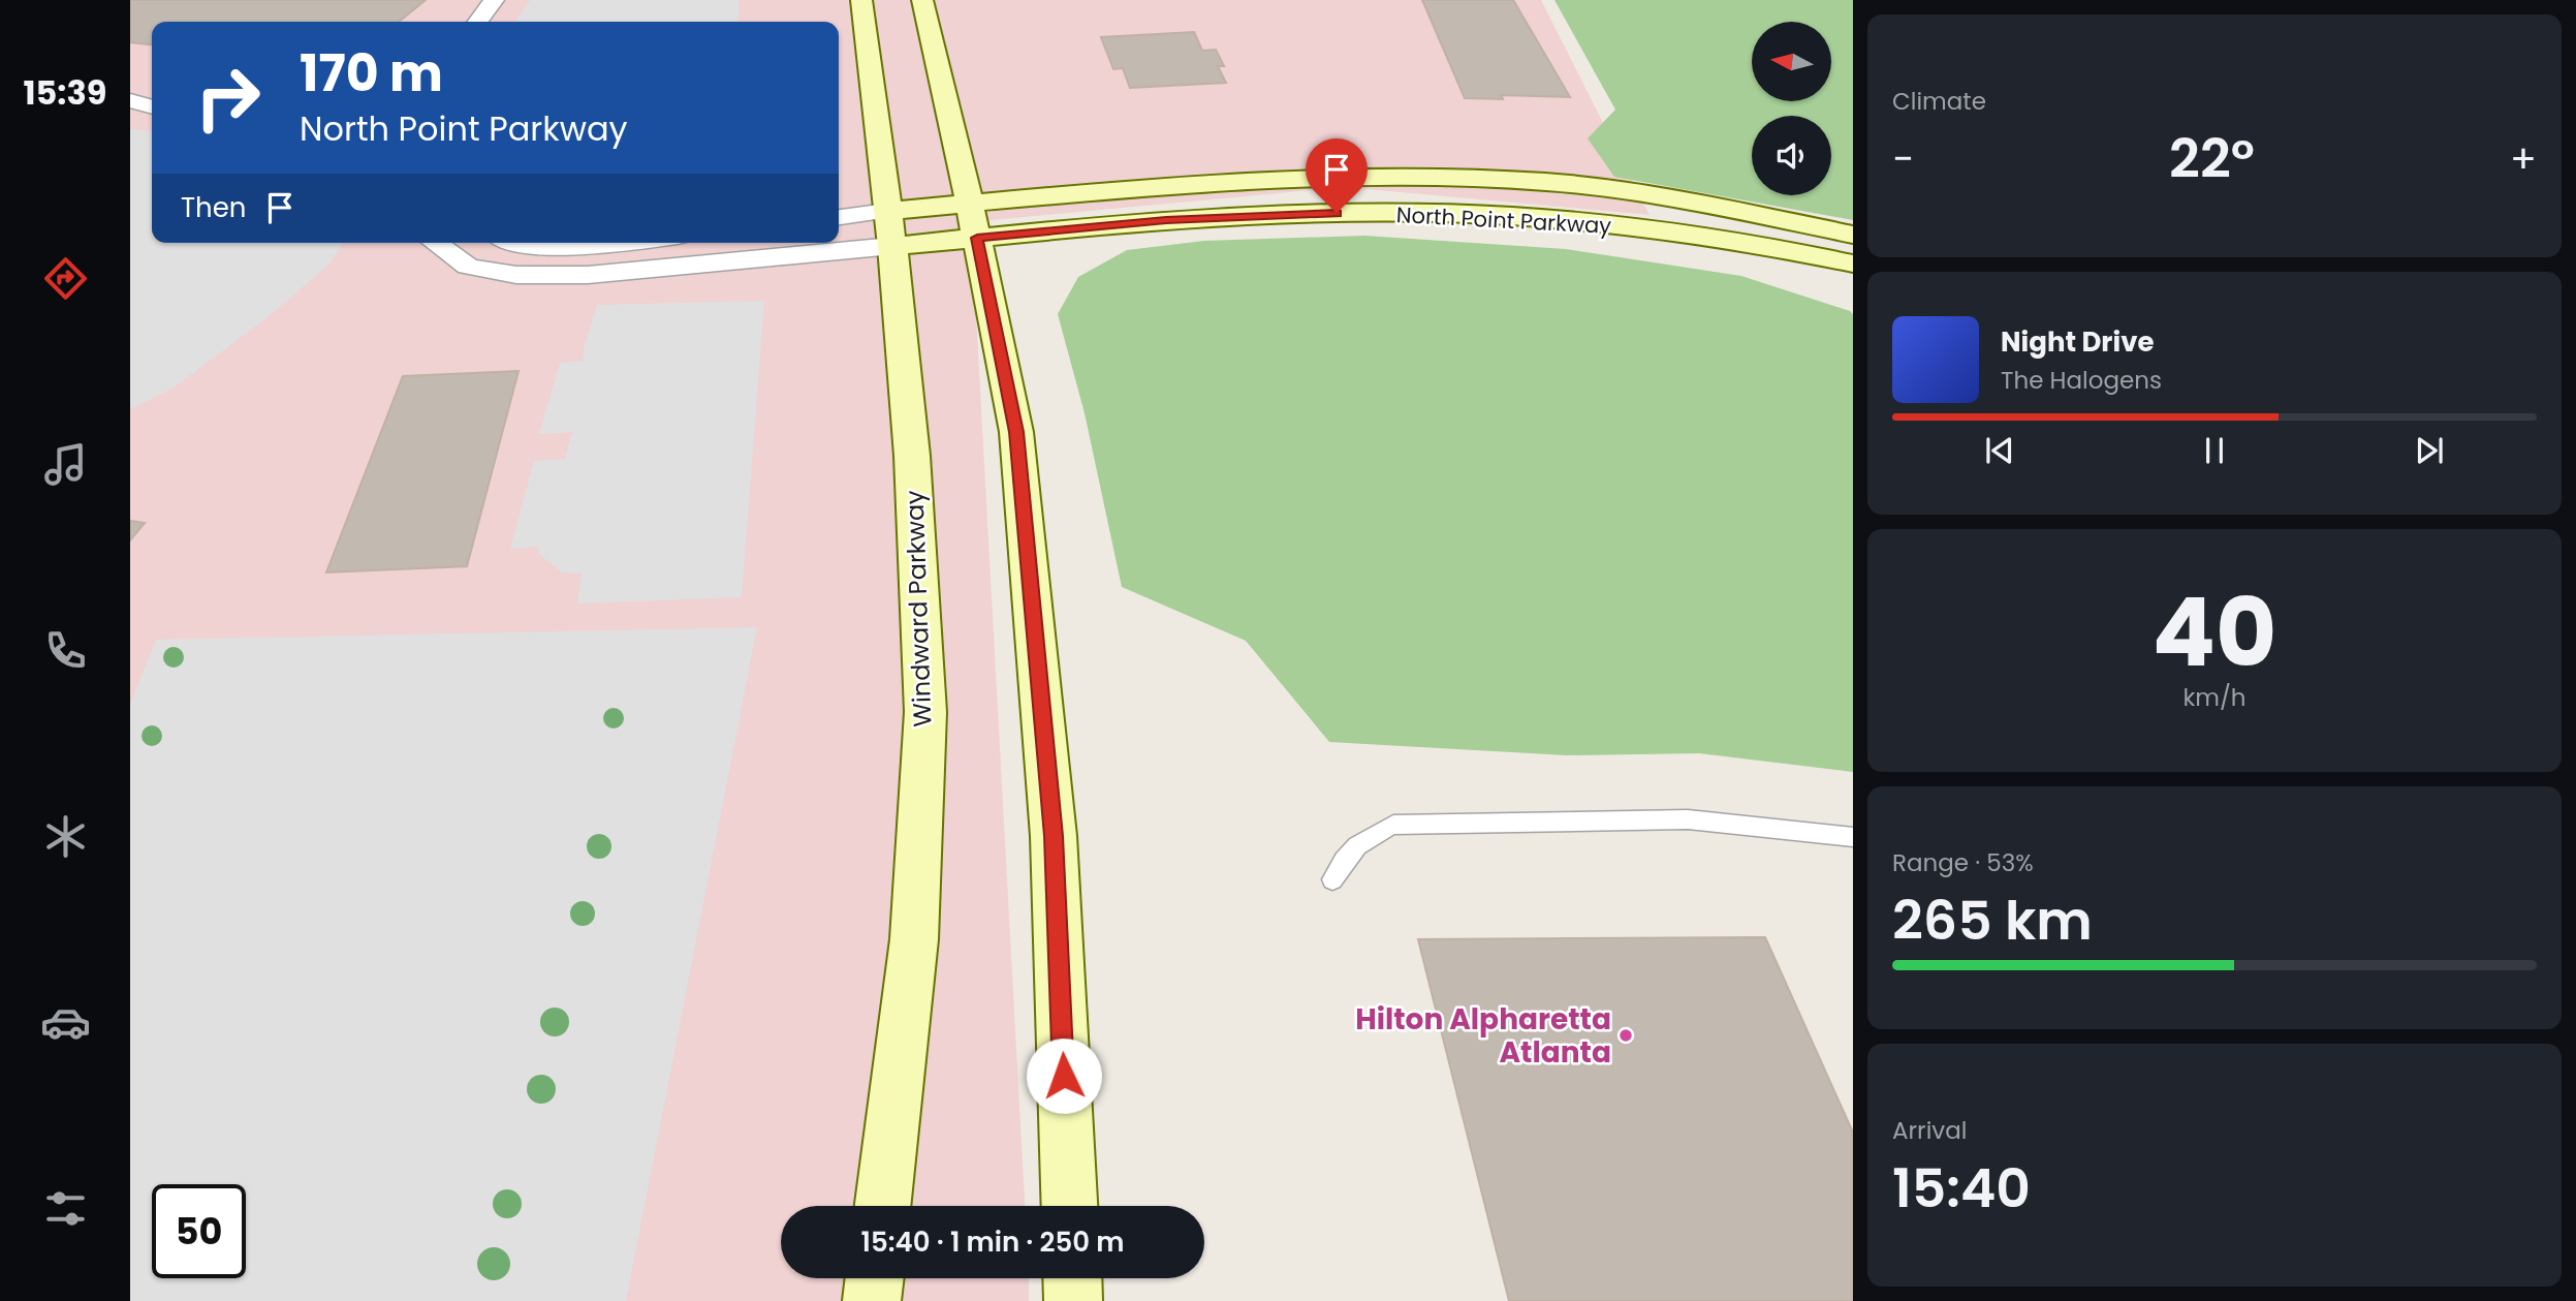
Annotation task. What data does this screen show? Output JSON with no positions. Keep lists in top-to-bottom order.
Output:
{
  "streets": {
    "main road": ["North Point Parkway", "Windward Parkway"]
  },
  "crossings": [
    ["North Point Parkway", "Windward Parkway"]
  ],
  "places": ["Hilton Alpharetta Atlanta"],
  "north": "left",
  "page": {
    "tabs": "15:39",
    "tile": [
      "Climate",
      ["40", "km/h"],
      ["Range · 53%", "265 km"],
      ["Arrival", "15:40"]
    ],
    "turn": ["170 m", "North Point Parkway"],
    "heat": ["−", "22°", "+"],
    "then": "Then",
    "song": ["Night Drive", "The Halogens"],
    "limit": "50",
    "trip": "15:40 · 1 min · 250 m"
  }
}
